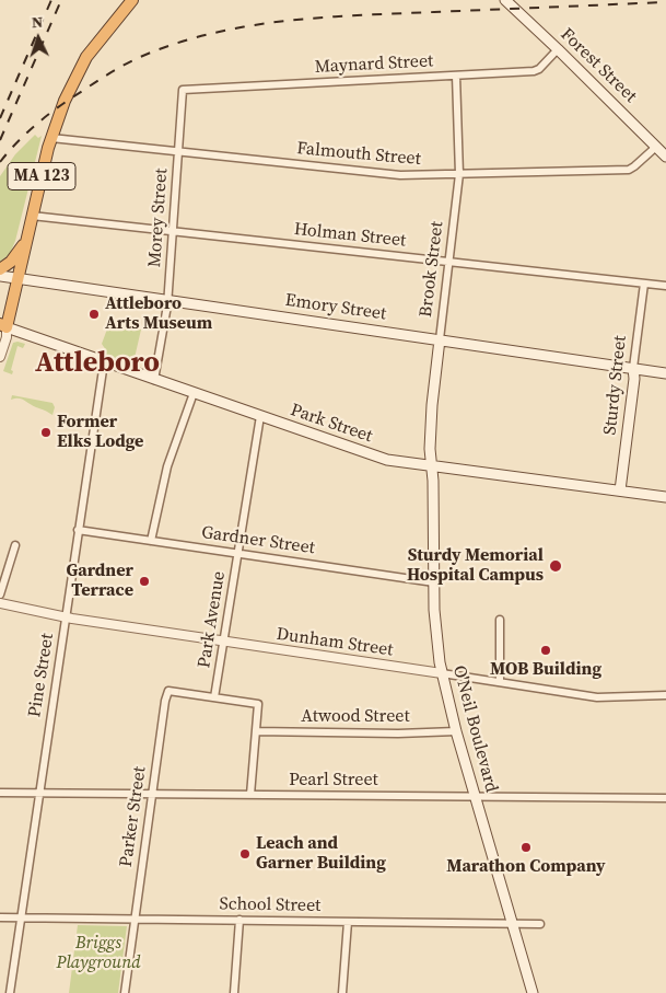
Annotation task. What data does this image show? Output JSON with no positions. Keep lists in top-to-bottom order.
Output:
{
  "streets": {
    "highway": ["MA 123"],
    "main road": [
      "Forest Street",
      "Brook Street",
      "Emory Street",
      "Sturdy Street",
      "Park Street",
      "O'Neil Boulevard"
    ],
    "street": [
      "Maynard Street",
      "Falmouth Street",
      "Morey Street",
      "Holman Street",
      "Gardner Street",
      "Park Avenue",
      "Dunham Street",
      "Pine Street",
      "Atwood Street",
      "Pearl Street",
      "Parker Street",
      "School Street"
    ]
  },
  "crossings": [
    ["Maynard Street", "Forest Street"],
    ["Maynard Street", "Morey Street"],
    ["Maynard Street", "Brook Street"],
    ["Forest Street", "Falmouth Street"],
    ["Falmouth Street", "MA 123"],
    ["Falmouth Street", "Morey Street"],
    ["Falmouth Street", "Brook Street"],
    ["MA 123", "Holman Street"],
    ["MA 123", "Emory Street"],
    ["MA 123", "Park Street"],
    ["Morey Street", "Holman Street"],
    ["Morey Street", "Emory Street"],
    ["Morey Street", "Park Street"],
    ["Holman Street", "Brook Street"],
    ["Holman Street", "Sturdy Street"],
    ["Brook Street", "Emory Street"],
    ["Brook Street", "Park Street"],
    ["Brook Street", "O'Neil Boulevard"],
    ["Emory Street", "Sturdy Street"],
    ["Sturdy Street", "Park Street"],
    ["Park Street", "Park Avenue"],
    ["Park Street", "Pine Street"],
    ["Park Street", "O'Neil Boulevard"],
    ["Gardner Street", "Park Avenue"],
    ["Gardner Street", "Pine Street"],
    ["Gardner Street", "O'Neil Boulevard"],
    ["Park Avenue", "Dunham Street"],
    ["Park Avenue", "Parker Street"],
    ["Dunham Street", "Pine Street"],
    ["Dunham Street", "O'Neil Boulevard"],
    ["Pine Street", "Pearl Street"],
    ["Pine Street", "School Street"],
    ["Atwood Street", "O'Neil Boulevard"],
    ["O'Neil Boulevard", "Pearl Street"],
    ["O'Neil Boulevard", "School Street"],
    ["Pearl Street", "Parker Street"],
    ["Parker Street", "School Street"]
  ],
  "districts": ["Attleboro"],
  "parks": ["Briggs Playground"],
  "places": [
    "Attleboro Arts Museum",
    "Former Elks Lodge",
    "Sturdy Memorial Hospital Campus",
    "Gardner Terrace",
    "MOB Building",
    "Marathon Company",
    "Leach and Garner Building"
  ],
  "north": "top"
}
